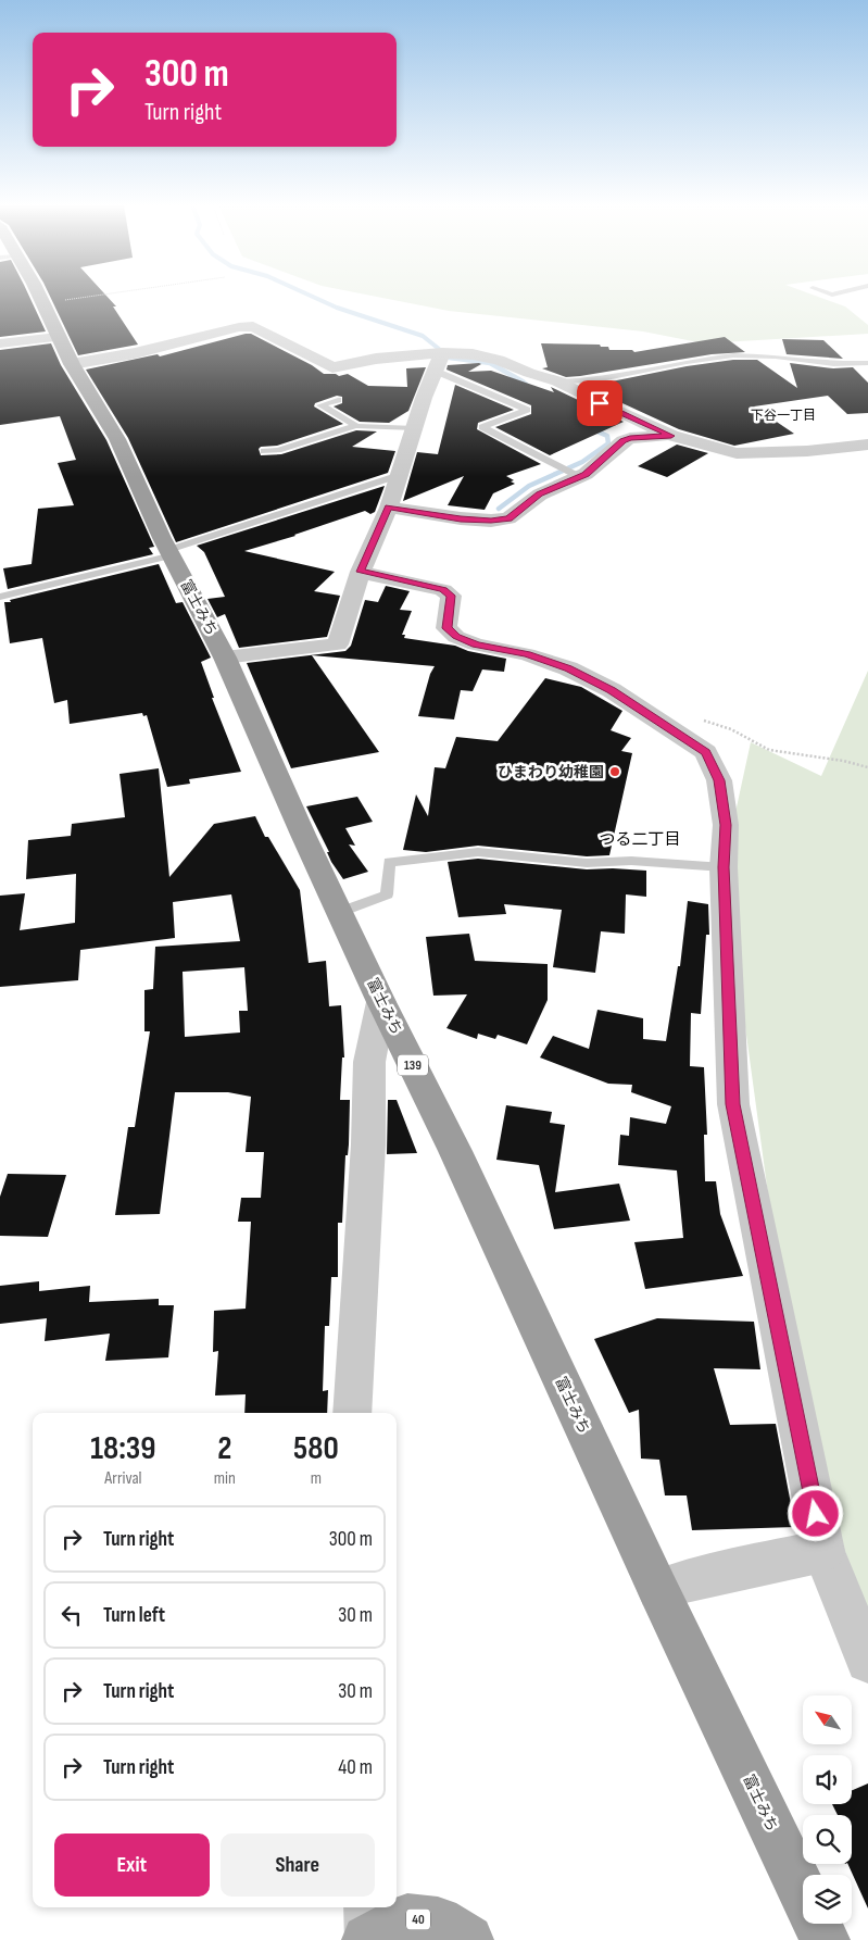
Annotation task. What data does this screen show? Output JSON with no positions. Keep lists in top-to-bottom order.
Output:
{
  "streets": {
    "highway": ["富士みち", "139"],
    "main road": ["40"]
  },
  "districts": ["下谷一丁目", "つる二丁目"],
  "places": ["ひまわり幼稚園"],
  "north": "top left",
  "page": {
    "turn": ["300 m", "Turn right"],
    "eta": [
      "18:39",
      "Arrival",
      "2",
      "min",
      "580",
      "m"
    ],
    "list": [
      {
        "name": "Turn right",
        "value": "300 m"
      },
      {
        "name": "Turn left",
        "value": "30 m"
      },
      {
        "name": "Turn right",
        "value": "30 m"
      },
      {
        "name": "Turn right",
        "value": "40 m"
      }
    ],
    "buttons": ["Exit", "Share"]
  }
}
